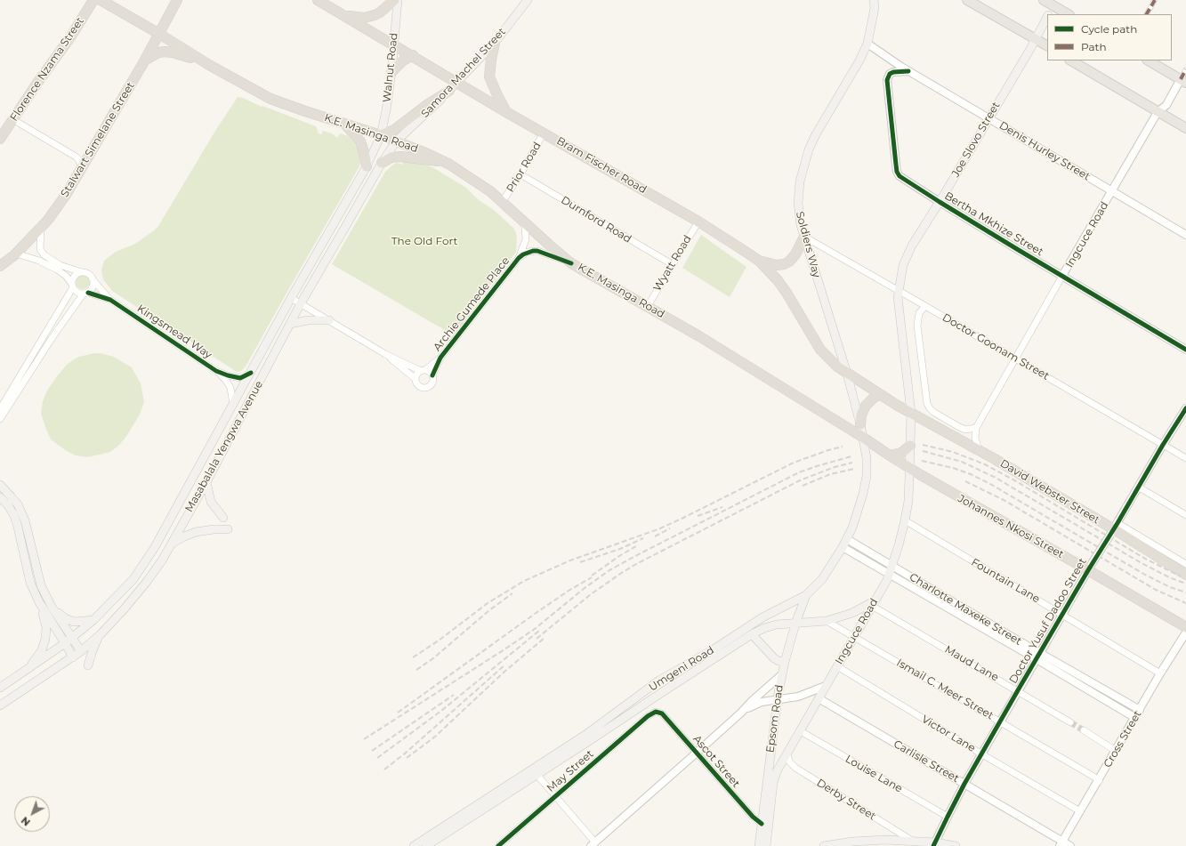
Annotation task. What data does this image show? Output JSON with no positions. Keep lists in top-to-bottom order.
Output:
{
  "streets": {
    "highway": [
      "Florence Nzama Street",
      "K.E. Masinga Road",
      "Stalwart Simelane Street",
      "Bram Fischer Road",
      "David Webster Street",
      "Johannes Nkosi Street"
    ],
    "main road": [
      "Walnut Road",
      "Samora Machel Street",
      "Joe Slovo Street",
      "Ingcuce Road",
      "Soldiers Way",
      "Masabalala Yengwa Avenue",
      "Umgeni Road",
      "Epsom Road"
    ],
    "street": [
      "Denis Hurley Street",
      "Prior Road",
      "Durnford Road",
      "Bertha Mkhize Street",
      "Wyatt Road",
      "Archie Gumede Place",
      "Kingsmead Way",
      "Doctor Goonam Street",
      "Fountain Lane",
      "Charlotte Maxeke Street",
      "Doctor Yusuf Dadoo Street",
      "Maud Lane",
      "Ismail C. Meer Street",
      "Victor Lane",
      "Cross Street",
      "Ascot Street",
      "Carlisle Street",
      "May Street",
      "Louise Lane",
      "Derby Street"
    ]
  },
  "crossings": [
    ["Walnut Road", "K.E. Masinga Road"],
    ["Walnut Road", "Bram Fischer Road"],
    ["Walnut Road", "Masabalala Yengwa Avenue"],
    ["Samora Machel Street", "K.E. Masinga Road"],
    ["Samora Machel Street", "Bram Fischer Road"],
    ["Samora Machel Street", "Masabalala Yengwa Avenue"],
    ["K.E. Masinga Road", "Stalwart Simelane Street"],
    ["K.E. Masinga Road", "Joe Slovo Street"],
    ["K.E. Masinga Road", "Bram Fischer Road"],
    ["K.E. Masinga Road", "Prior Road"],
    ["K.E. Masinga Road", "Ingcuce Road"],
    ["K.E. Masinga Road", "Soldiers Way"],
    ["K.E. Masinga Road", "Wyatt Road"],
    ["K.E. Masinga Road", "Archie Gumede Place"],
    ["K.E. Masinga Road", "Masabalala Yengwa Avenue"],
    ["K.E. Masinga Road", "David Webster Street"],
    ["K.E. Masinga Road", "Johannes Nkosi Street"],
    ["K.E. Masinga Road", "Umgeni Road"],
    ["Joe Slovo Street", "Denis Hurley Street"],
    ["Joe Slovo Street", "Bram Fischer Road"],
    ["Joe Slovo Street", "Bertha Mkhize Street"],
    ["Joe Slovo Street", "Ingcuce Road"],
    ["Joe Slovo Street", "Soldiers Way"],
    ["Joe Slovo Street", "Doctor Goonam Street"],
    ["Joe Slovo Street", "David Webster Street"],
    ["Joe Slovo Street", "Johannes Nkosi Street"],
    ["Joe Slovo Street", "Umgeni Road"],
    ["Denis Hurley Street", "Bertha Mkhize Street"],
    ["Denis Hurley Street", "Ingcuce Road"],
    ["Denis Hurley Street", "Soldiers Way"],
    ["Bram Fischer Road", "Prior Road"],
    ["Bram Fischer Road", "Ingcuce Road"],
    ["Bram Fischer Road", "Soldiers Way"],
    ["Bram Fischer Road", "Wyatt Road"],
    ["Bram Fischer Road", "David Webster Street"],
    ["Bram Fischer Road", "Johannes Nkosi Street"],
    ["Bram Fischer Road", "Umgeni Road"],
    ["Prior Road", "Durnford Road"],
    ["Durnford Road", "Wyatt Road"],
    ["Bertha Mkhize Street", "Ingcuce Road"],
    ["Ingcuce Road", "Soldiers Way"],
    ["Ingcuce Road", "Doctor Goonam Street"],
    ["Ingcuce Road", "David Webster Street"],
    ["Ingcuce Road", "Johannes Nkosi Street"],
    ["Ingcuce Road", "Fountain Lane"],
    ["Ingcuce Road", "Charlotte Maxeke Street"],
    ["Ingcuce Road", "Maud Lane"],
    ["Ingcuce Road", "Umgeni Road"],
    ["Ingcuce Road", "Ismail C. Meer Street"],
    ["Ingcuce Road", "Victor Lane"],
    ["Ingcuce Road", "Carlisle Street"],
    ["Ingcuce Road", "Louise Lane"],
    ["Ingcuce Road", "Derby Street"],
    ["Soldiers Way", "Doctor Goonam Street"],
    ["Soldiers Way", "David Webster Street"],
    ["Soldiers Way", "Johannes Nkosi Street"],
    ["Soldiers Way", "Umgeni Road"],
    ["Kingsmead Way", "Masabalala Yengwa Avenue"],
    ["Doctor Goonam Street", "Doctor Yusuf Dadoo Street"],
    ["David Webster Street", "Johannes Nkosi Street"],
    ["David Webster Street", "Doctor Yusuf Dadoo Street"],
    ["David Webster Street", "Umgeni Road"],
    ["Johannes Nkosi Street", "Doctor Yusuf Dadoo Street"],
    ["Johannes Nkosi Street", "Umgeni Road"],
    ["Fountain Lane", "Doctor Yusuf Dadoo Street"],
    ["Fountain Lane", "Cross Street"],
    ["Charlotte Maxeke Street", "Doctor Yusuf Dadoo Street"],
    ["Charlotte Maxeke Street", "Umgeni Road"],
    ["Charlotte Maxeke Street", "Cross Street"],
    ["Doctor Yusuf Dadoo Street", "Maud Lane"],
    ["Doctor Yusuf Dadoo Street", "Ismail C. Meer Street"],
    ["Doctor Yusuf Dadoo Street", "Victor Lane"],
    ["Doctor Yusuf Dadoo Street", "Carlisle Street"],
    ["Doctor Yusuf Dadoo Street", "Louise Lane"],
    ["Maud Lane", "Umgeni Road"],
    ["Umgeni Road", "Ismail C. Meer Street"],
    ["Umgeni Road", "Epsom Road"],
    ["Ismail C. Meer Street", "Cross Street"],
    ["Epsom Road", "Ascot Street"],
    ["Victor Lane", "Cross Street"],
    ["Cross Street", "Carlisle Street"],
    ["Ascot Street", "May Street"]
  ],
  "parks": ["The Old Fort"],
  "legend": ["Cycle path", "Path"],
  "north": "bottom left"
}
